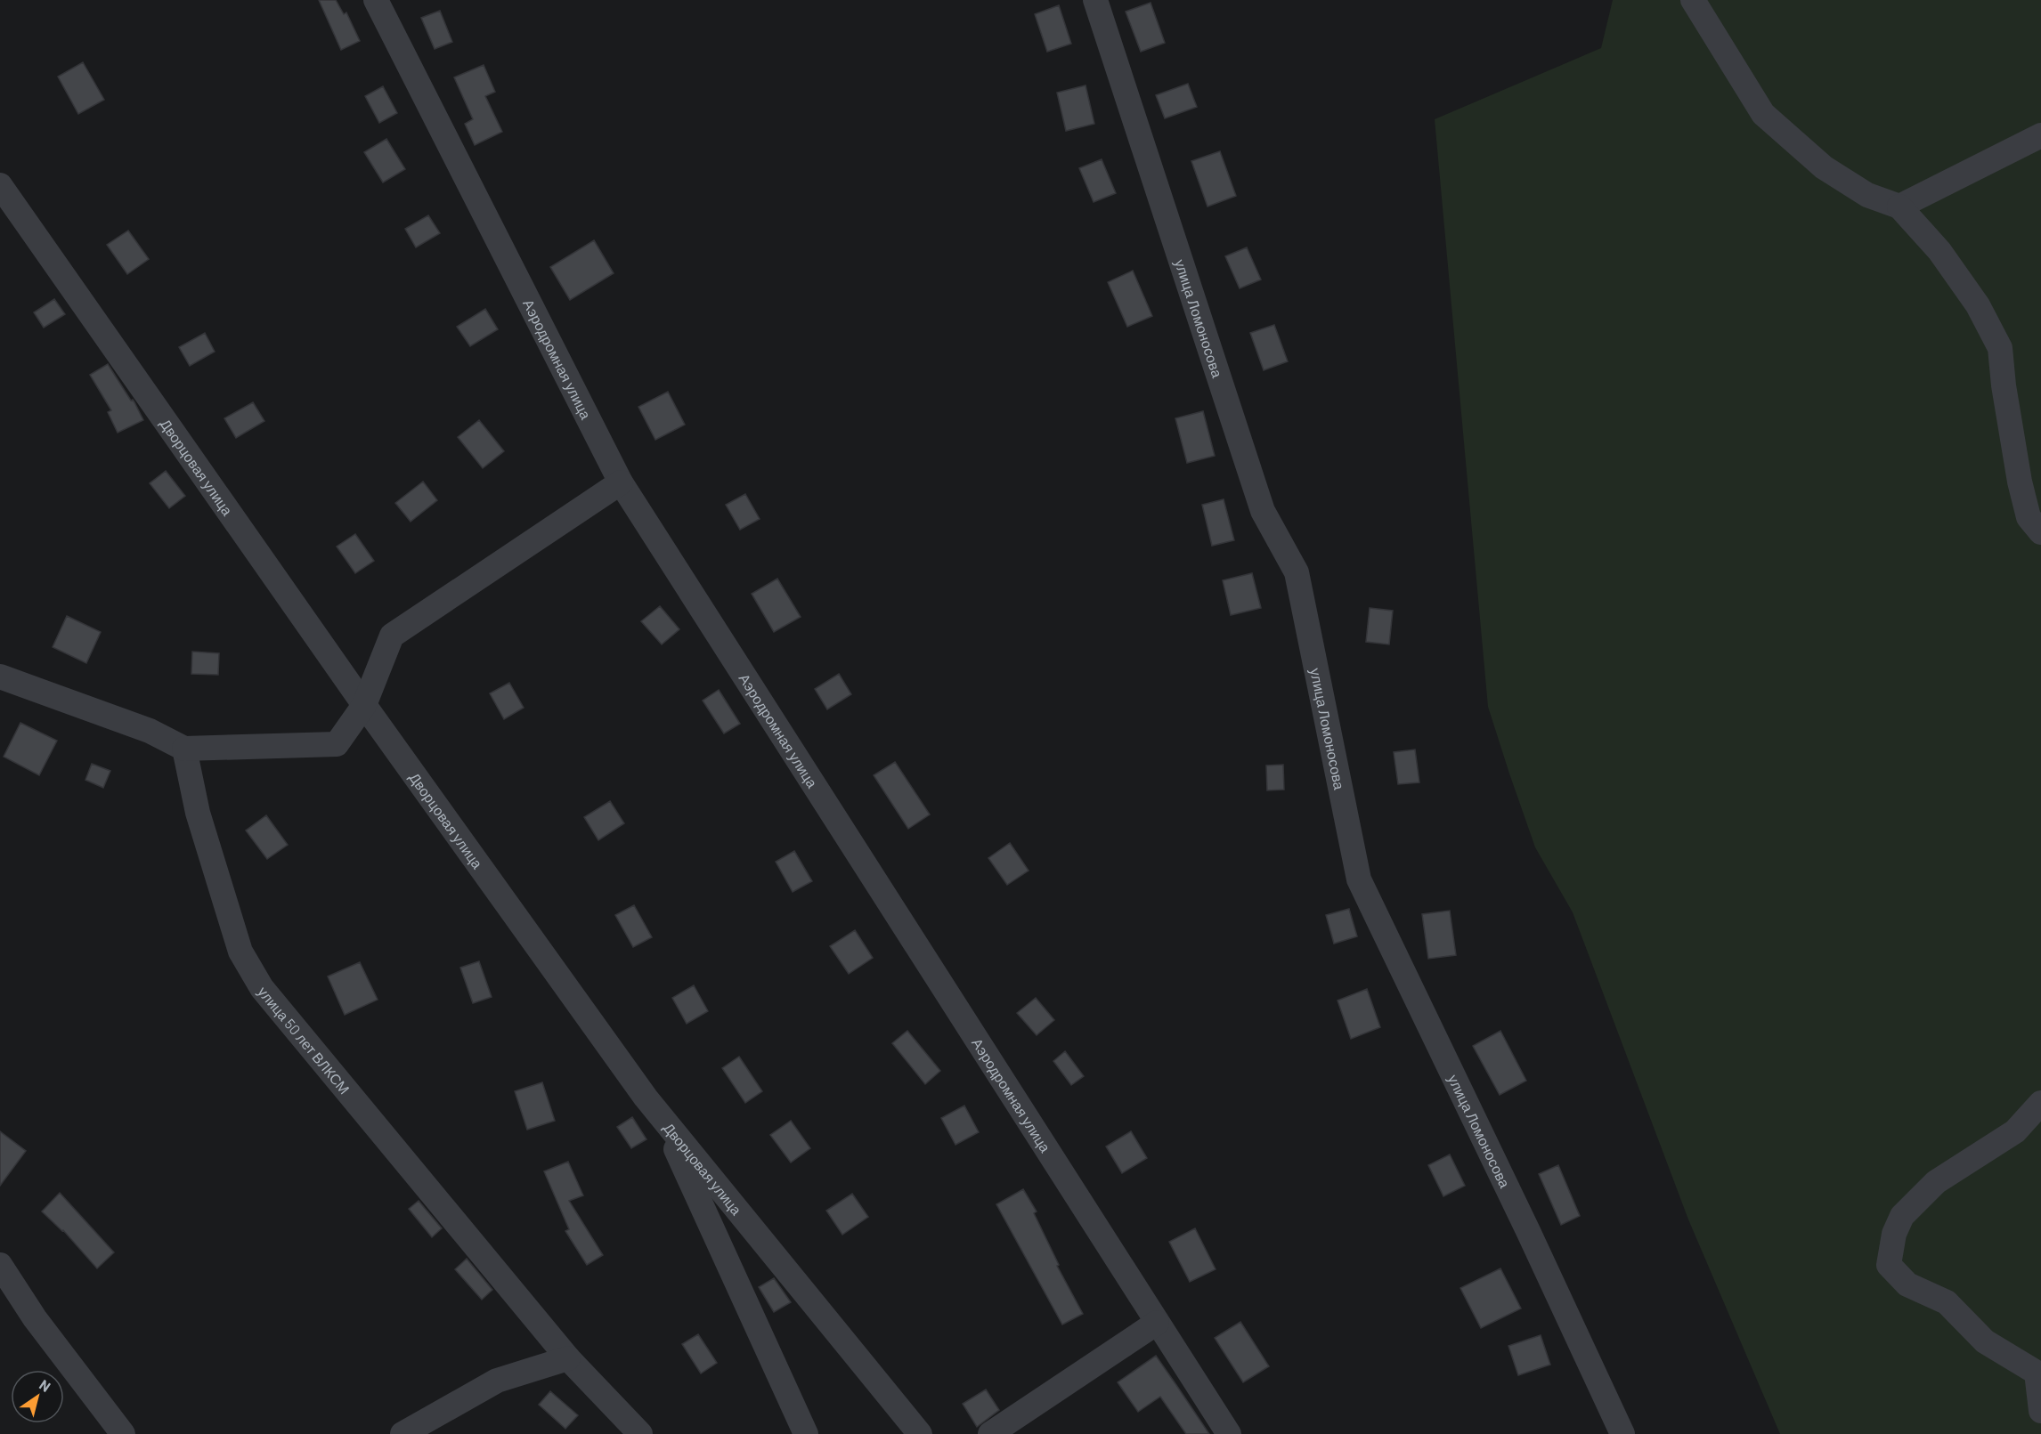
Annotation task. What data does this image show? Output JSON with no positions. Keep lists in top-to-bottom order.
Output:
{
  "streets": {
    "street": [
      "улица Ломоносова",
      "Аэродромная улица",
      "Дворцовая улица",
      "улица 50 лет ВЛКСМ"
    ]
  },
  "north": "top right"
}
